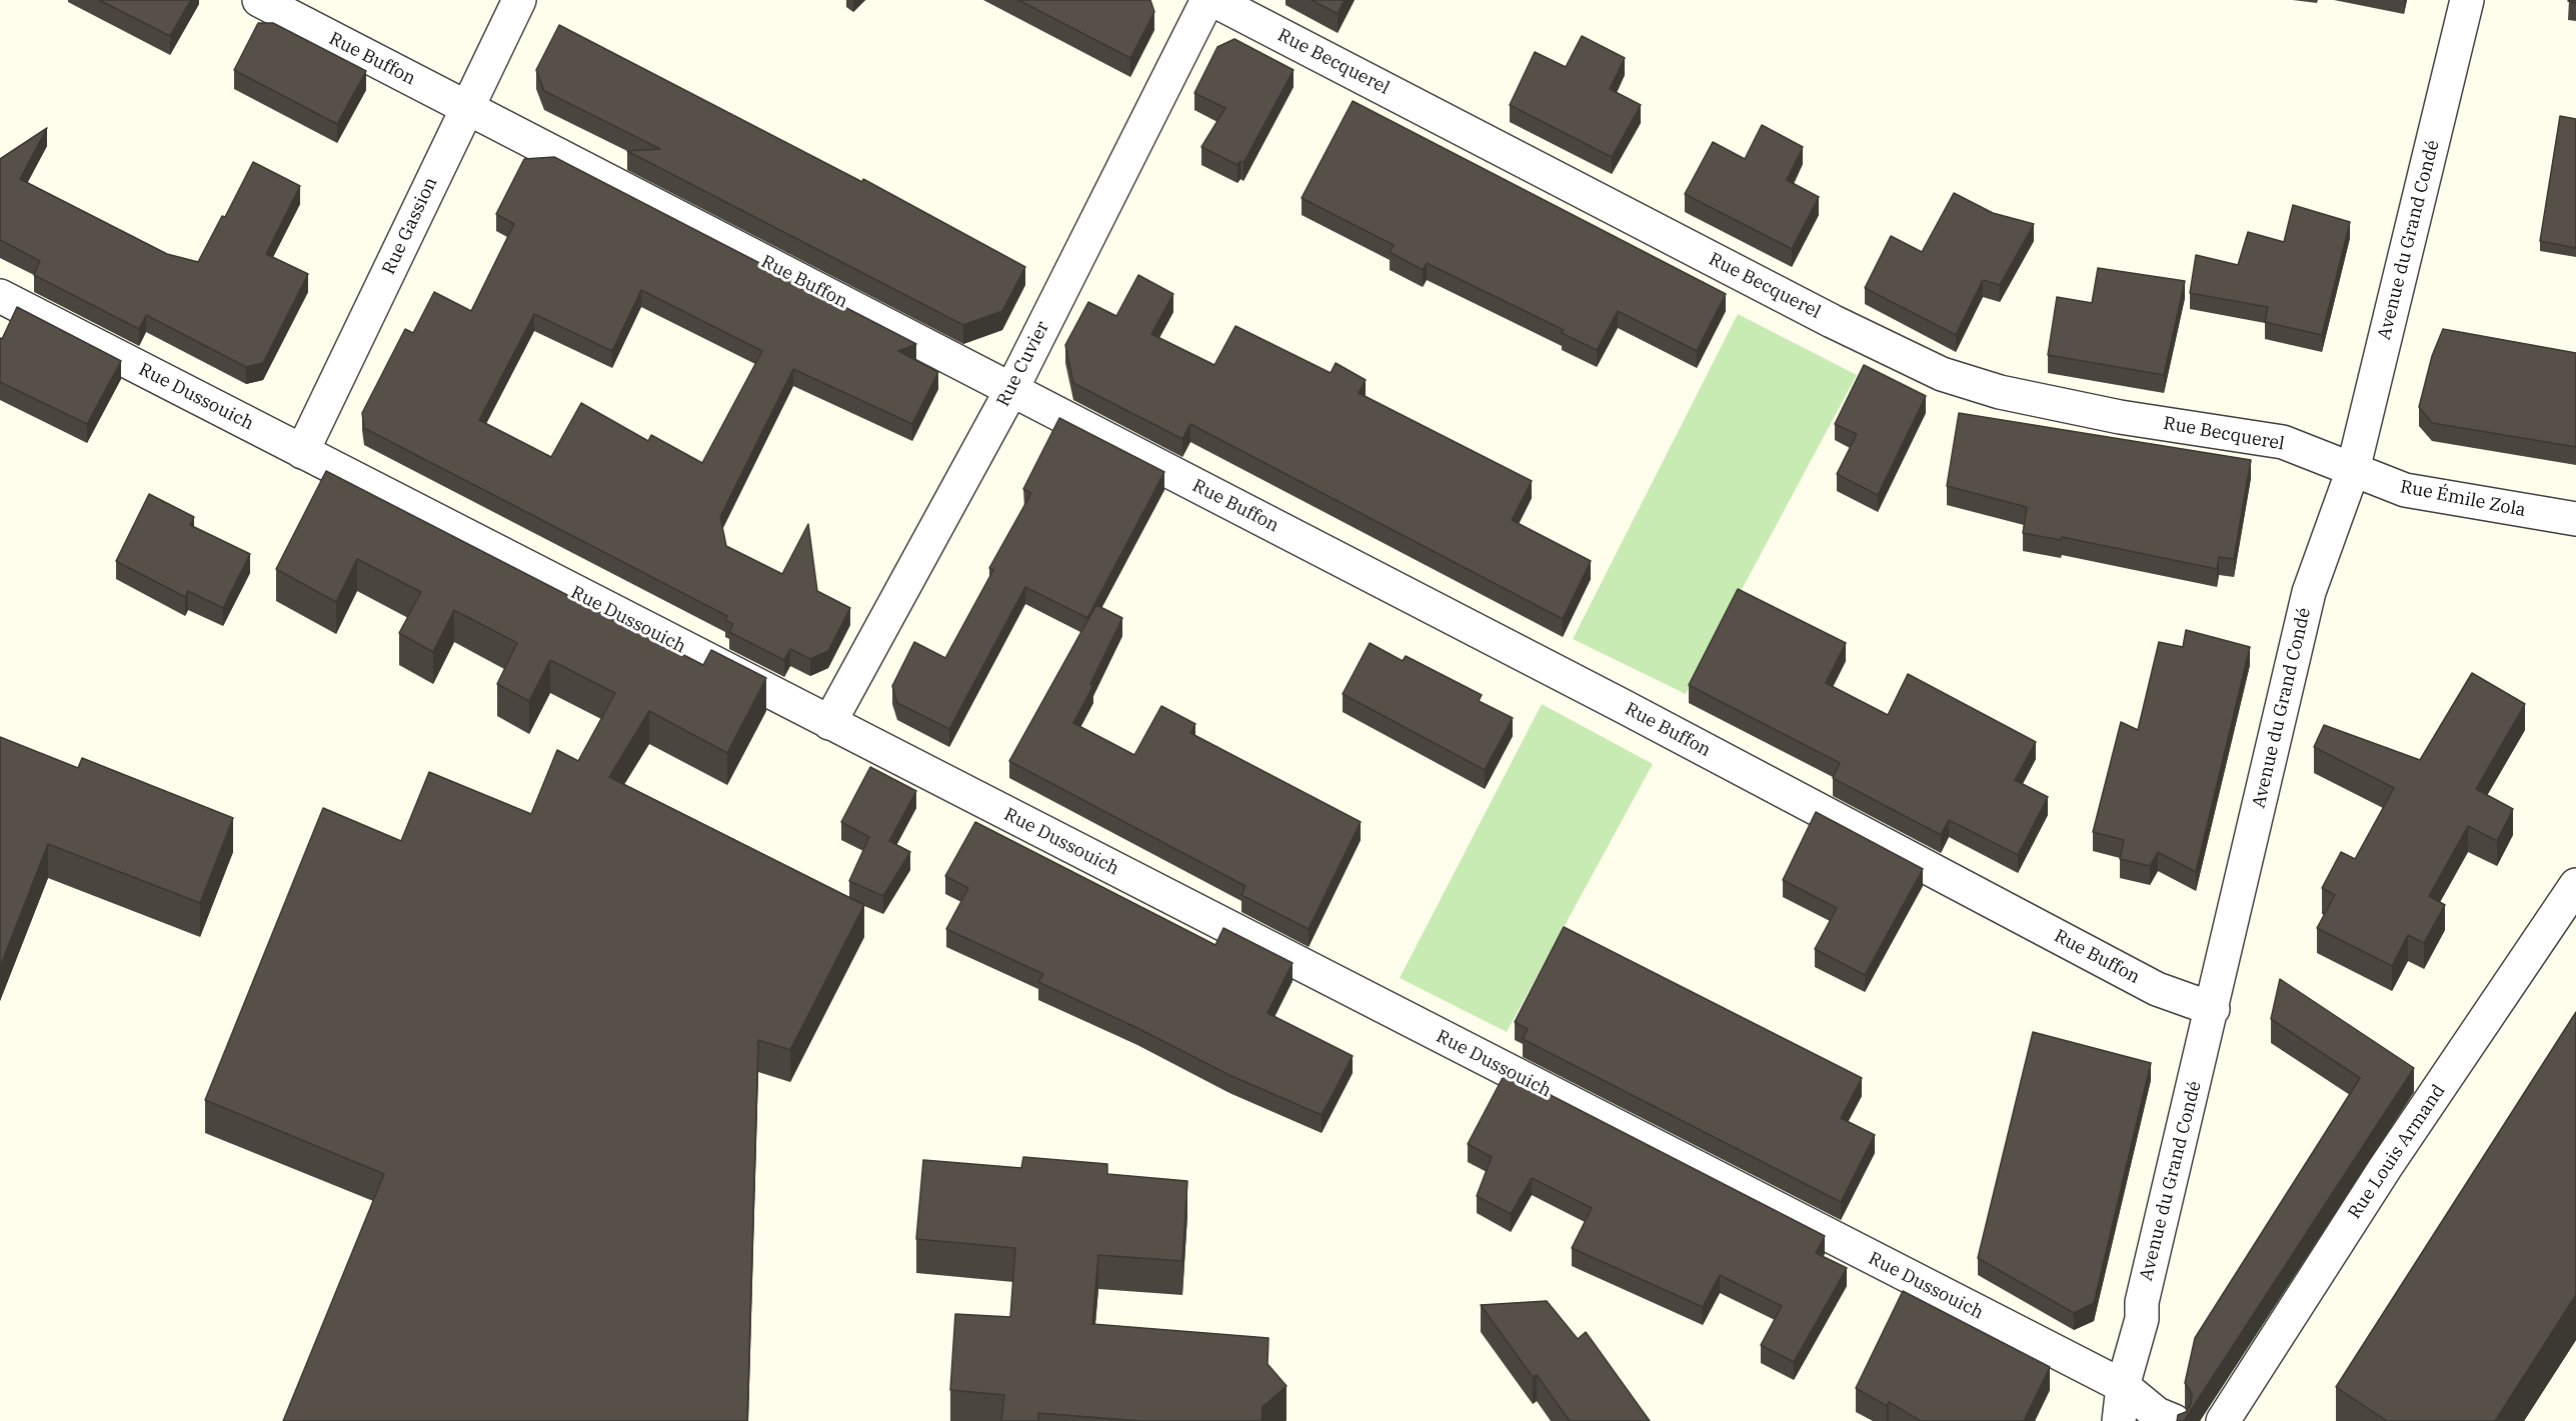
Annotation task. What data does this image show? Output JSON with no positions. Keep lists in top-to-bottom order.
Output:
{
  "streets": {
    "street": [
      "Rue Buffon",
      "Rue Becquerel",
      "Rue Gassion",
      "Avenue du Grand Condé",
      "Rue Cuvier",
      "Rue Dussouich",
      "Rue Émile Zola",
      "Rue Louis Armand"
    ]
  },
  "crossings": [
    ["Rue Buffon", "Rue Gassion"],
    ["Rue Buffon", "Avenue du Grand Condé"],
    ["Rue Buffon", "Rue Cuvier"],
    ["Rue Becquerel", "Avenue du Grand Condé"],
    ["Rue Becquerel", "Rue Émile Zola"],
    ["Rue Gassion", "Rue Dussouich"],
    ["Avenue du Grand Condé", "Rue Dussouich"],
    ["Avenue du Grand Condé", "Rue Émile Zola"],
    ["Rue Cuvier", "Rue Dussouich"]
  ]
}
